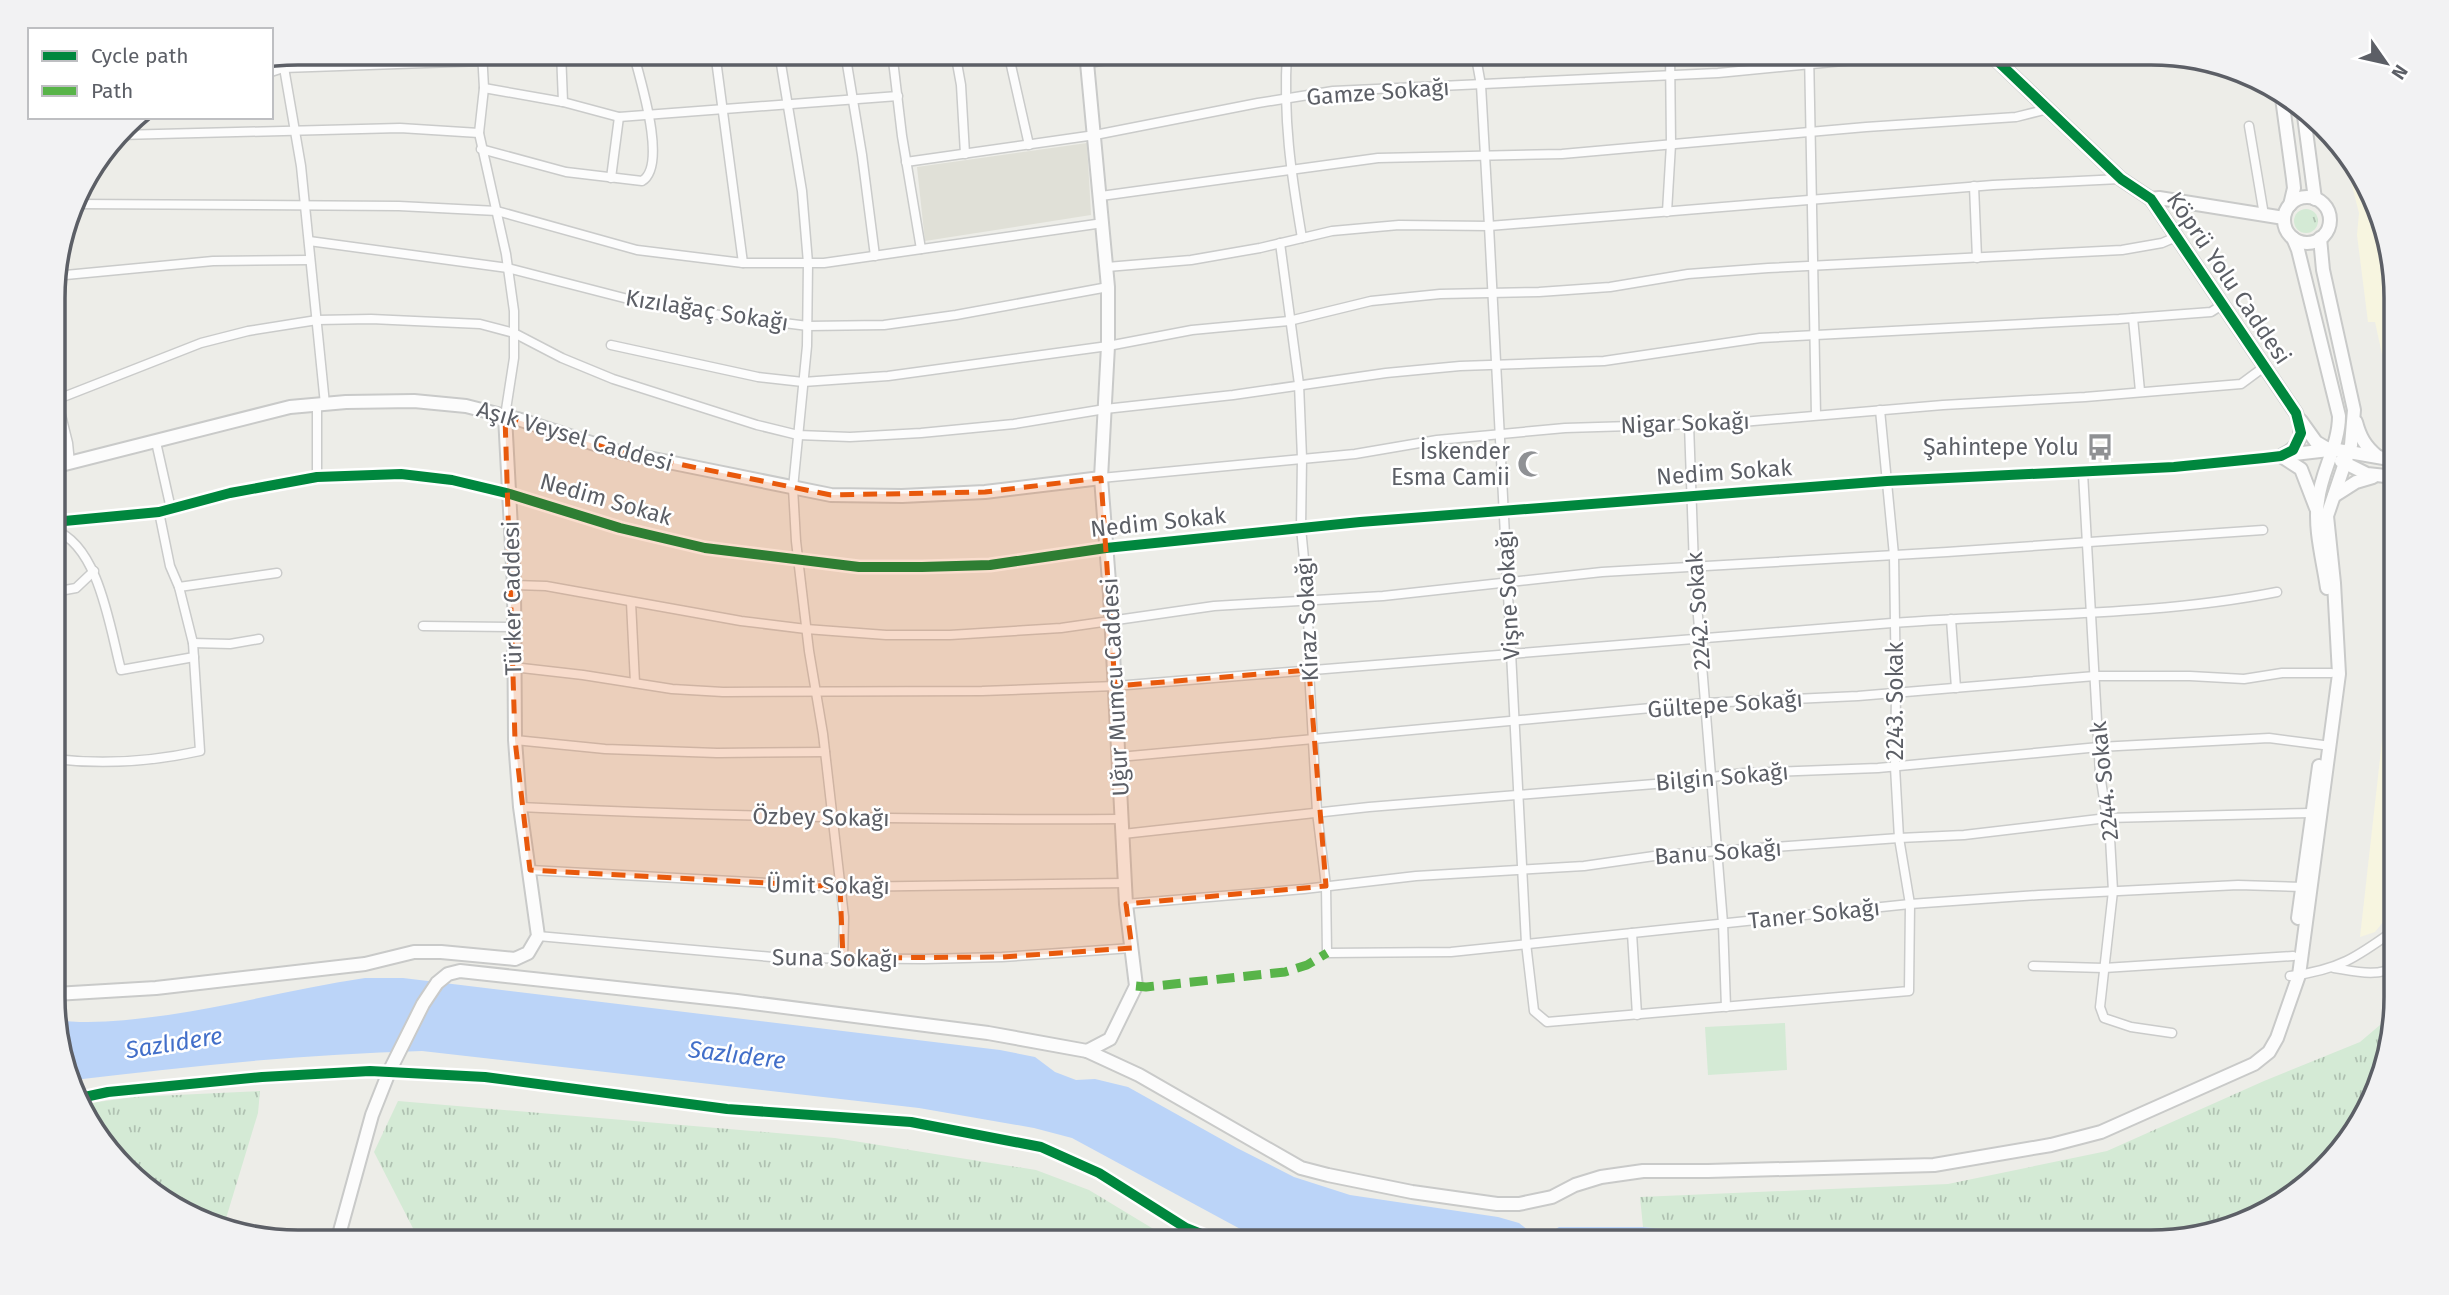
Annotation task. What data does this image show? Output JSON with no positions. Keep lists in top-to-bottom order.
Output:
{
  "streets": {
    "main road": [
      "Köprü Yolu Caddesi",
      "Aşık Veysel Caddesi",
      "Türker Caddesi",
      "Uğur Mumcu Caddesi"
    ],
    "street": [
      "Gamze Sokağı",
      "Kızılağaç Sokağı",
      "Nigar Sokağı",
      "Nedim Sokak",
      "Vişne Sokağı",
      "2242. Sokak",
      "Kiraz Sokağı",
      "2243. Sokak",
      "Gültepe Sokağı",
      "Bilgin Sokağı",
      "2244. Sokak",
      "Özbey Sokağı",
      "Banu Sokağı",
      "Ümit Sokağı",
      "Taner Sokağı",
      "Suna Sokağı"
    ]
  },
  "crossings": [
    ["Gamze Sokağı", "Vişne Sokağı"],
    ["Gamze Sokağı", "Uğur Mumcu Caddesi"],
    ["Köprü Yolu Caddesi", "Nigar Sokağı"],
    ["Kızılağaç Sokağı", "Türker Caddesi"],
    ["Kızılağaç Sokağı", "Uğur Mumcu Caddesi"],
    ["Nigar Sokağı", "Aşık Veysel Caddesi"],
    ["Nigar Sokağı", "Vişne Sokağı"],
    ["Nigar Sokağı", "2242. Sokak"],
    ["Nigar Sokağı", "Kiraz Sokağı"],
    ["Nigar Sokağı", "Uğur Mumcu Caddesi"],
    ["Nigar Sokağı", "2243. Sokak"],
    ["Aşık Veysel Caddesi", "Türker Caddesi"],
    ["Aşık Veysel Caddesi", "Uğur Mumcu Caddesi"],
    ["Nedim Sokak", "Vişne Sokağı"],
    ["Nedim Sokak", "Türker Caddesi"],
    ["Nedim Sokak", "2242. Sokak"],
    ["Nedim Sokak", "Kiraz Sokağı"],
    ["Nedim Sokak", "Uğur Mumcu Caddesi"],
    ["Nedim Sokak", "2243. Sokak"],
    ["Nedim Sokak", "2244. Sokak"],
    ["Vişne Sokağı", "Gültepe Sokağı"],
    ["Vişne Sokağı", "Bilgin Sokağı"],
    ["Vişne Sokağı", "Banu Sokağı"],
    ["Vişne Sokağı", "Taner Sokağı"],
    ["Türker Caddesi", "Özbey Sokağı"],
    ["Türker Caddesi", "Ümit Sokağı"],
    ["Türker Caddesi", "Suna Sokağı"],
    ["2242. Sokak", "2243. Sokak"],
    ["2242. Sokak", "Gültepe Sokağı"],
    ["2242. Sokak", "Bilgin Sokağı"],
    ["2242. Sokak", "Banu Sokağı"],
    ["2242. Sokak", "Taner Sokağı"],
    ["Kiraz Sokağı", "Gültepe Sokağı"],
    ["Kiraz Sokağı", "Bilgin Sokağı"],
    ["Kiraz Sokağı", "Banu Sokağı"],
    ["Kiraz Sokağı", "Taner Sokağı"],
    ["Uğur Mumcu Caddesi", "Gültepe Sokağı"],
    ["Uğur Mumcu Caddesi", "Bilgin Sokağı"],
    ["Uğur Mumcu Caddesi", "Özbey Sokağı"],
    ["Uğur Mumcu Caddesi", "Banu Sokağı"],
    ["Uğur Mumcu Caddesi", "Ümit Sokağı"],
    ["Uğur Mumcu Caddesi", "Suna Sokağı"],
    ["2243. Sokak", "Gültepe Sokağı"],
    ["2243. Sokak", "Bilgin Sokağı"],
    ["2243. Sokak", "Banu Sokağı"],
    ["2243. Sokak", "Taner Sokağı"],
    ["Gültepe Sokağı", "2244. Sokak"],
    ["Bilgin Sokağı", "2244. Sokak"],
    ["2244. Sokak", "Banu Sokağı"],
    ["2244. Sokak", "Taner Sokağı"]
  ],
  "water": ["Sazlıdere"],
  "places": {
    "bus stop": ["Şahintepe Yolu"],
    "mosque": ["İskender Esma Camii"]
  },
  "legend": ["Cycle path", "Path"],
  "north": "bottom right"
}
